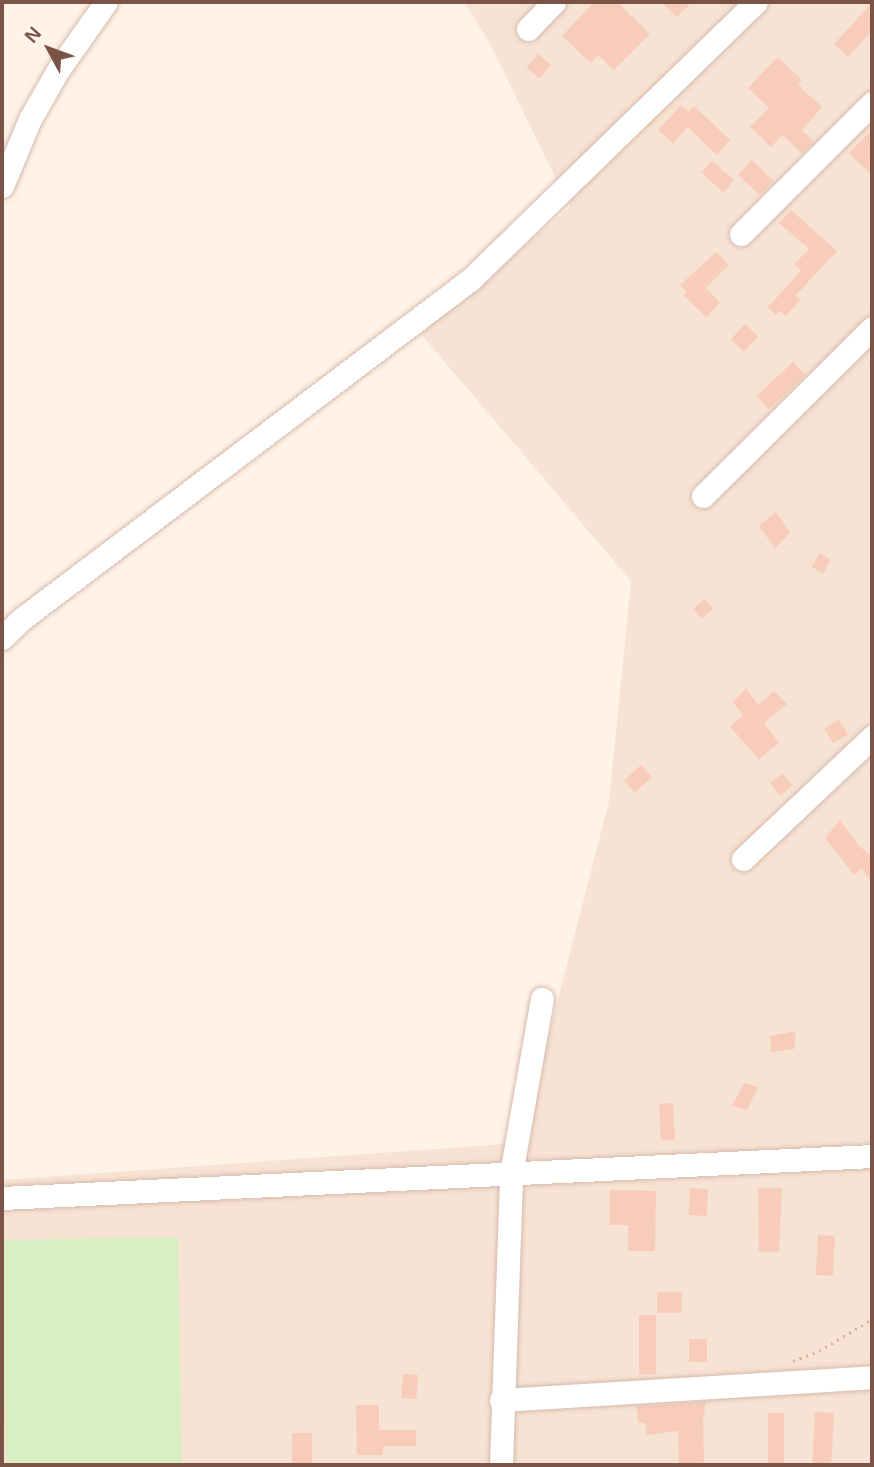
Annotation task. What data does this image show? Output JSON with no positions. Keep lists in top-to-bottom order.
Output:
{
  "north": "top left"
}
